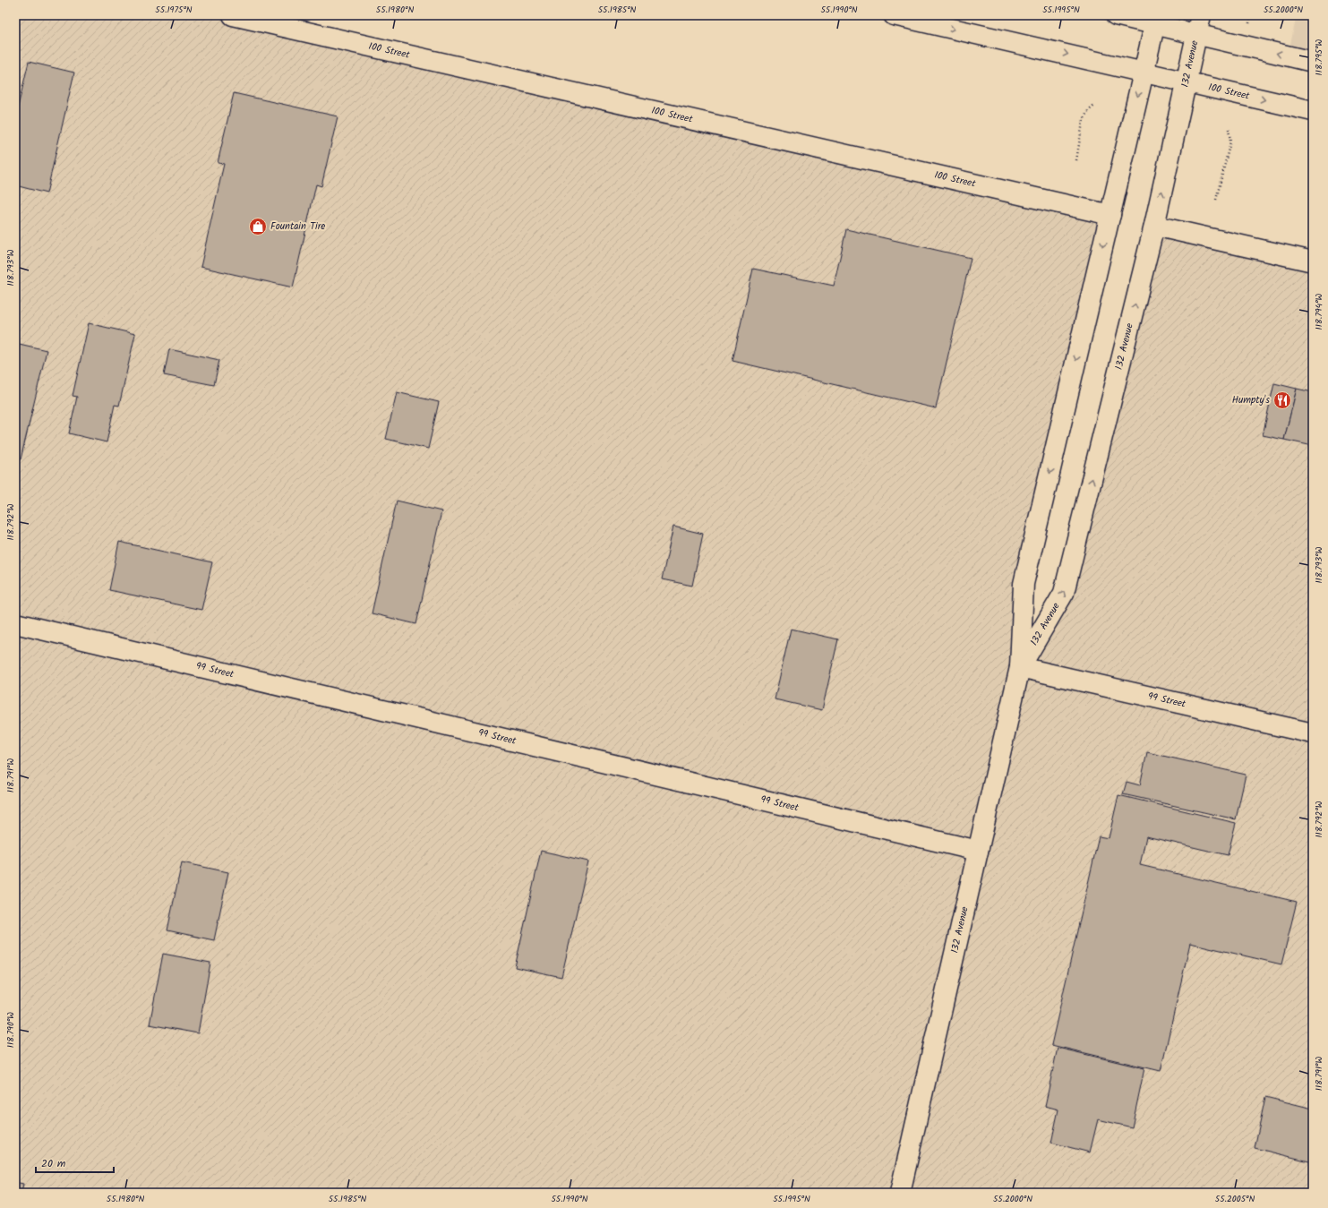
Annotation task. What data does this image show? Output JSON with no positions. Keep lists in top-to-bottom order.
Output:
{
  "streets": {
    "main road": ["100 Street", "132 Avenue", "99 Street"]
  },
  "crossings": [
    ["100 Street", "132 Avenue"],
    ["132 Avenue", "99 Street"]
  ],
  "places": {
    "shop": ["Fountain Tire"],
    "restaurant": ["Humpty's"]
  },
  "scale_bar": "20 m",
  "coordinates": [
    "55.1975°N",
    "55.1980°N",
    "55.1985°N",
    "55.1990°N",
    "55.1995°N",
    "55.2000°N",
    "118.795°W",
    "118.793°W",
    "118.794°W",
    "118.792°W",
    "118.791°W",
    "118.790°W",
    "55.2005°N"
  ]
}
